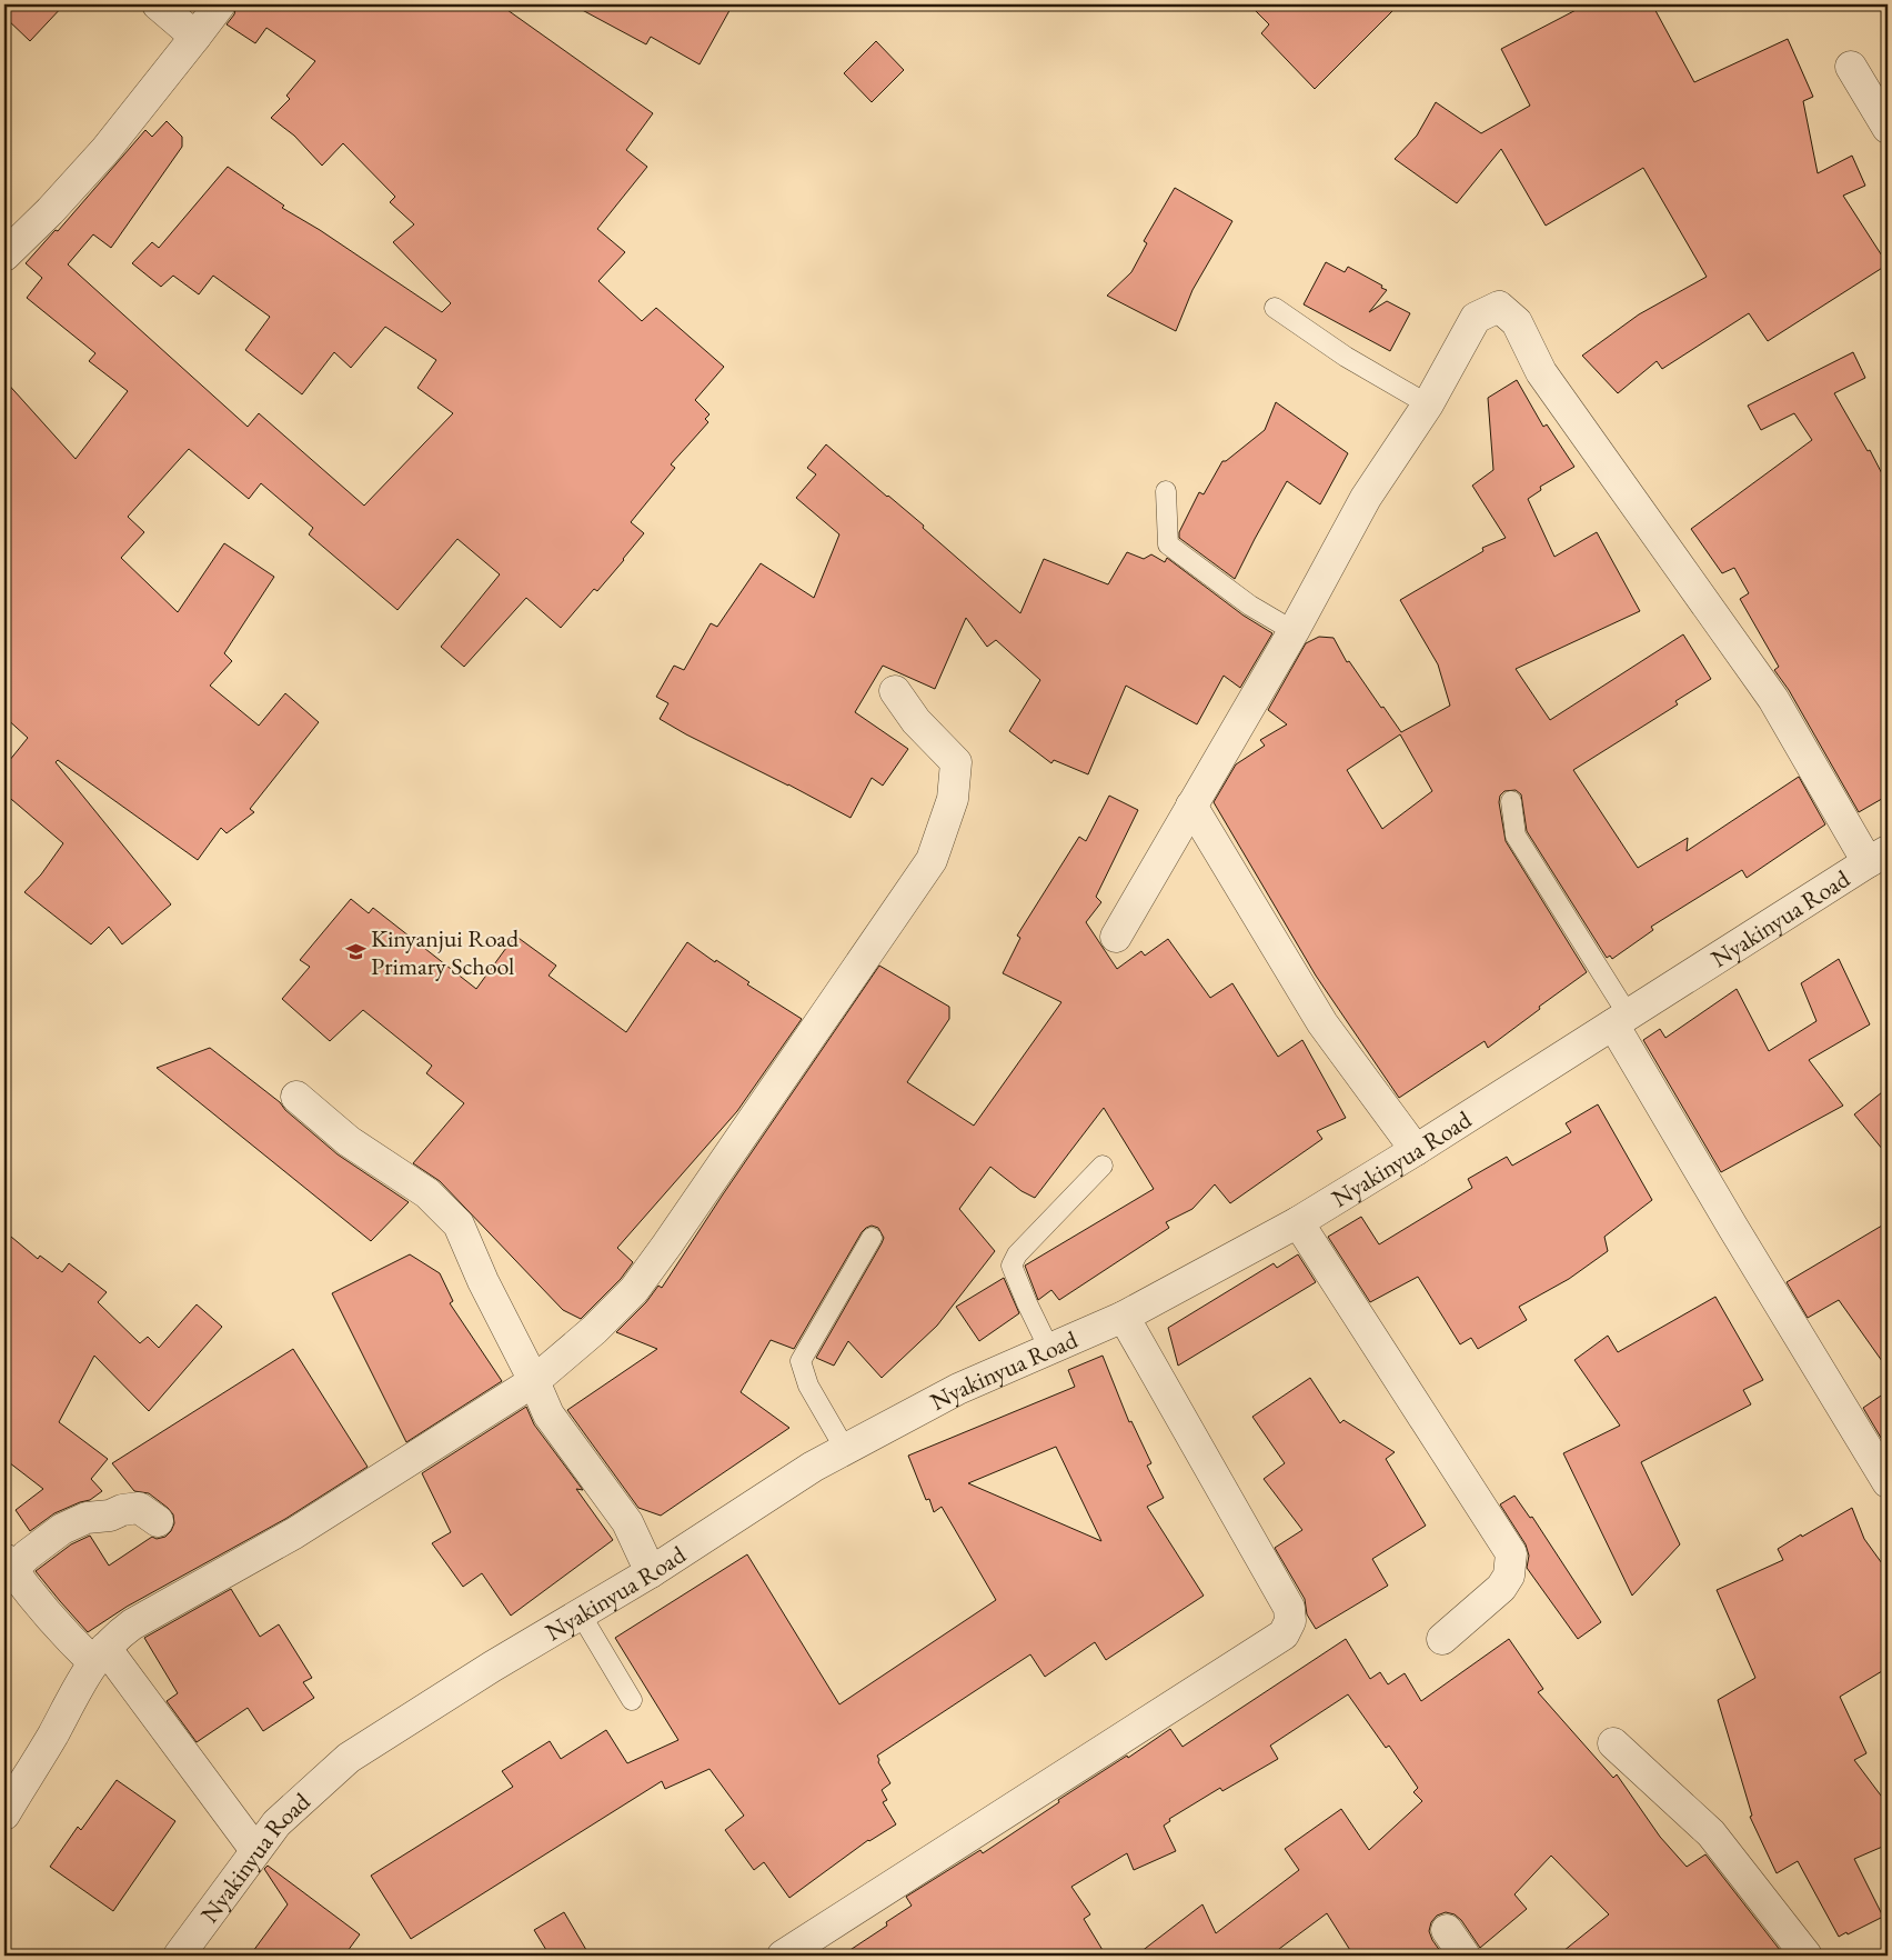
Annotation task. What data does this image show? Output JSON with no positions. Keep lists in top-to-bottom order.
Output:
{
  "streets": {
    "street": ["Nyakinyua Road"]
  },
  "places": {
    "school or university": ["Kinyanjui Road Primary School"]
  }
}
